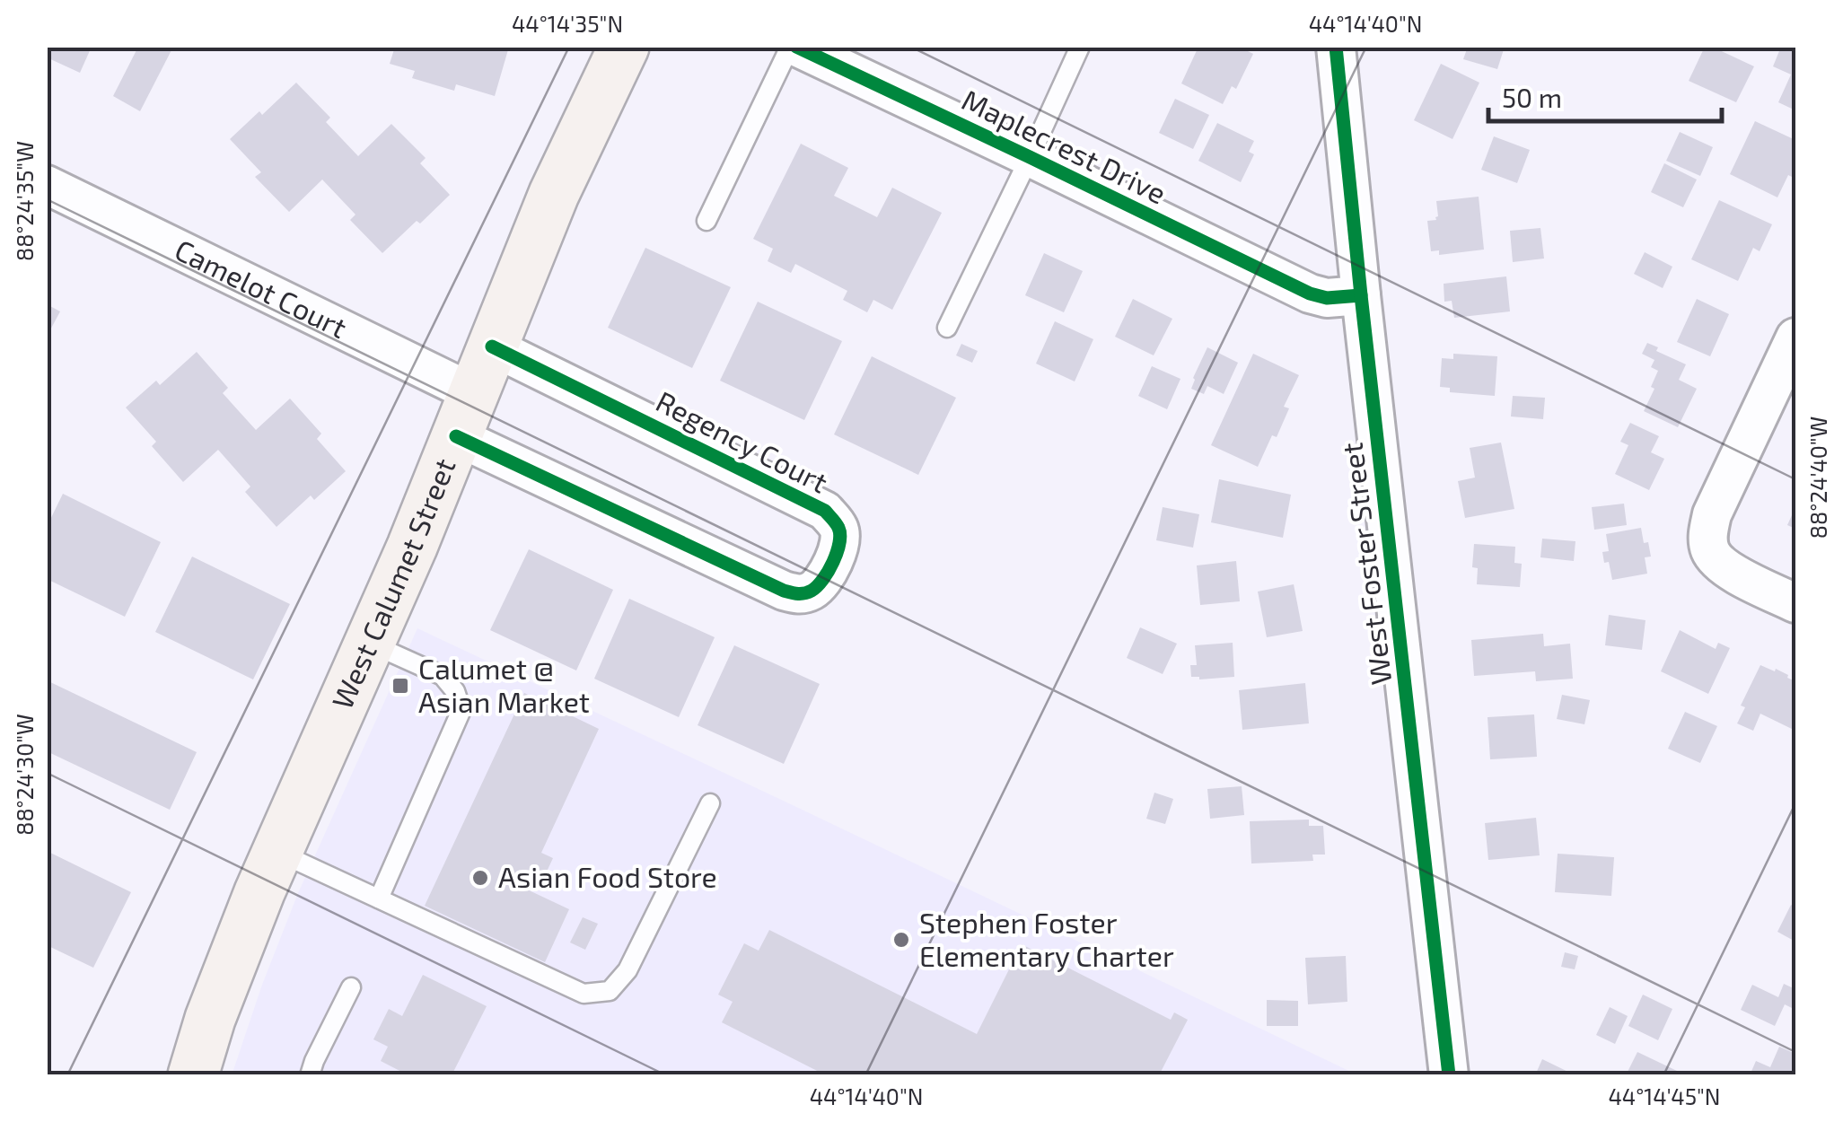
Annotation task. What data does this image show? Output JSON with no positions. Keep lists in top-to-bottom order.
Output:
{
  "streets": {
    "main road": ["West Calumet Street"],
    "street": [
      "Maplecrest Drive",
      "Camelot Court",
      "Regency Court",
      "West Foster Street"
    ]
  },
  "crossings": [
    ["Maplecrest Drive", "West Foster Street"],
    ["Camelot Court", "Regency Court"],
    ["Camelot Court", "West Calumet Street"],
    ["Regency Court", "West Calumet Street"]
  ],
  "places": {
    "transit": ["Calumet @ Asian Market"],
    "other": ["Asian Food Store", "Stephen Foster Elementary Charter"]
  },
  "scale_bar": "50 m",
  "coordinates": [
    "44°14'35\"N",
    "44°14'40\"N",
    "88°24'35\"W",
    "88°24'40\"W",
    "88°24'30\"W",
    "44°14'45\"N"
  ]
}
